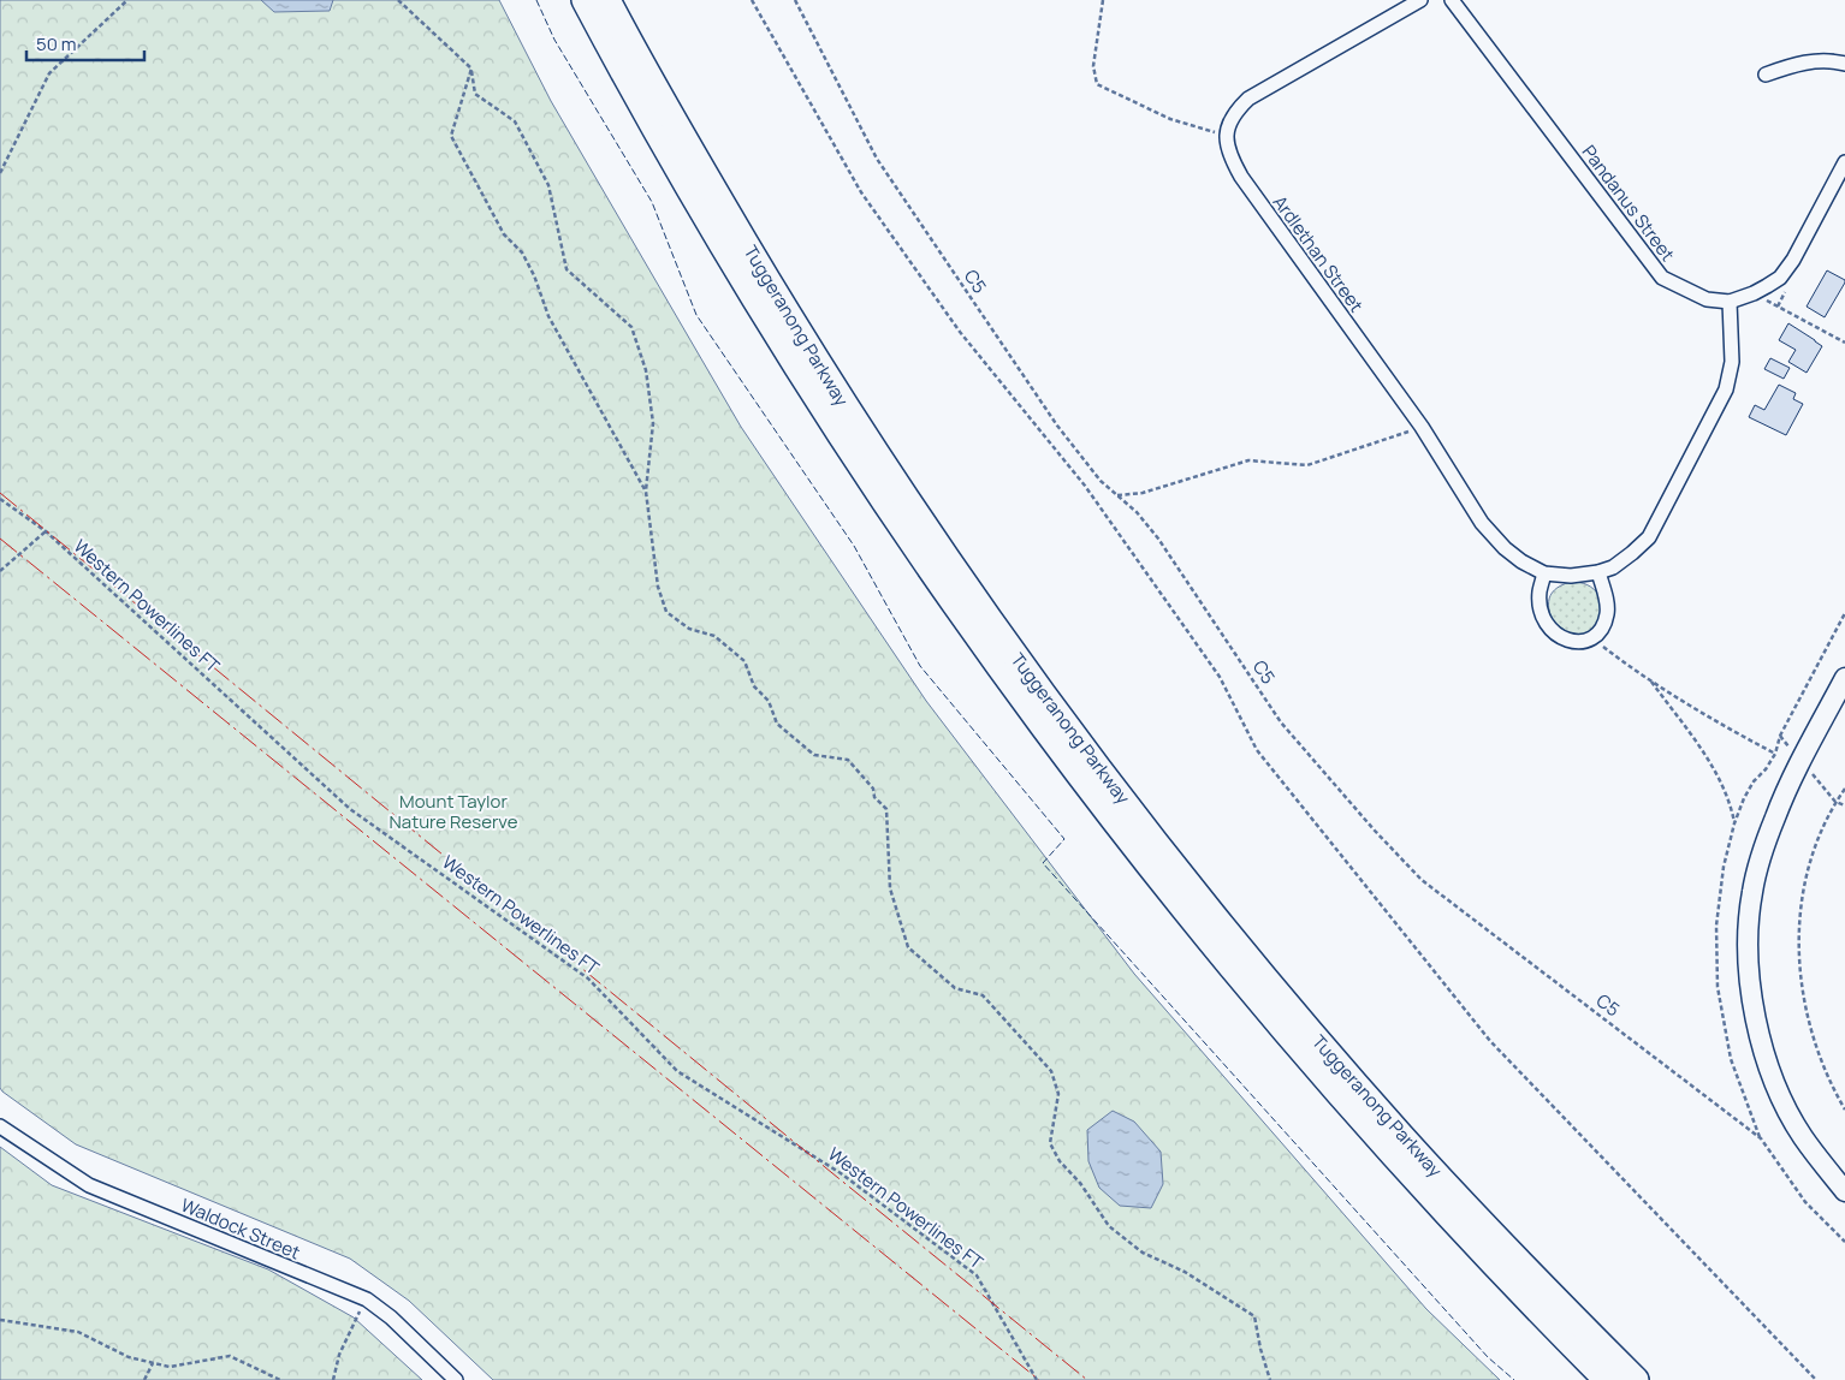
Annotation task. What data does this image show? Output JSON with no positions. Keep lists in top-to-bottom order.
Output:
{
  "streets": {
    "highway": ["Tuggeranong Parkway"],
    "street": ["Pandanus Street", "Ardlethan Street", "Waldock Street"],
    "path": ["C5", "Western Powerlines FT"]
  },
  "crossings": [
    ["Pandanus Street", "Ardlethan Street"]
  ],
  "parks": ["Mount Taylor Nature Reserve"],
  "scale_bar": "50 m"
}
